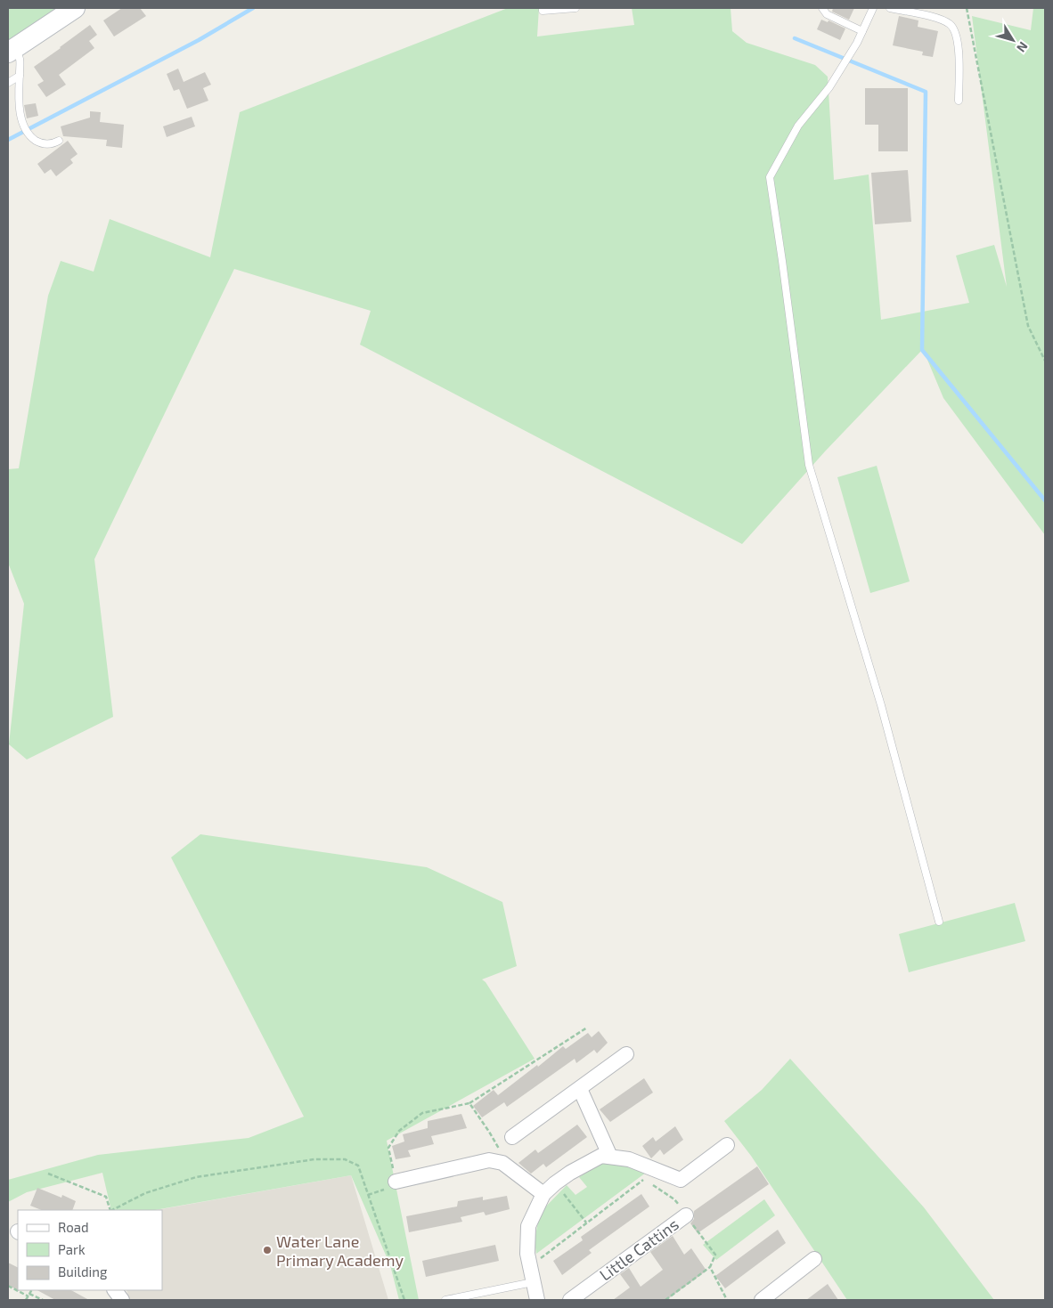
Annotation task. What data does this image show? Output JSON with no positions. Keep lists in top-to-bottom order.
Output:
{
  "streets": {
    "street": ["Little Cattins"]
  },
  "places": ["Water Lane Primary Academy"],
  "legend": ["Road", "Park", "Building"],
  "north": "bottom right"
}
